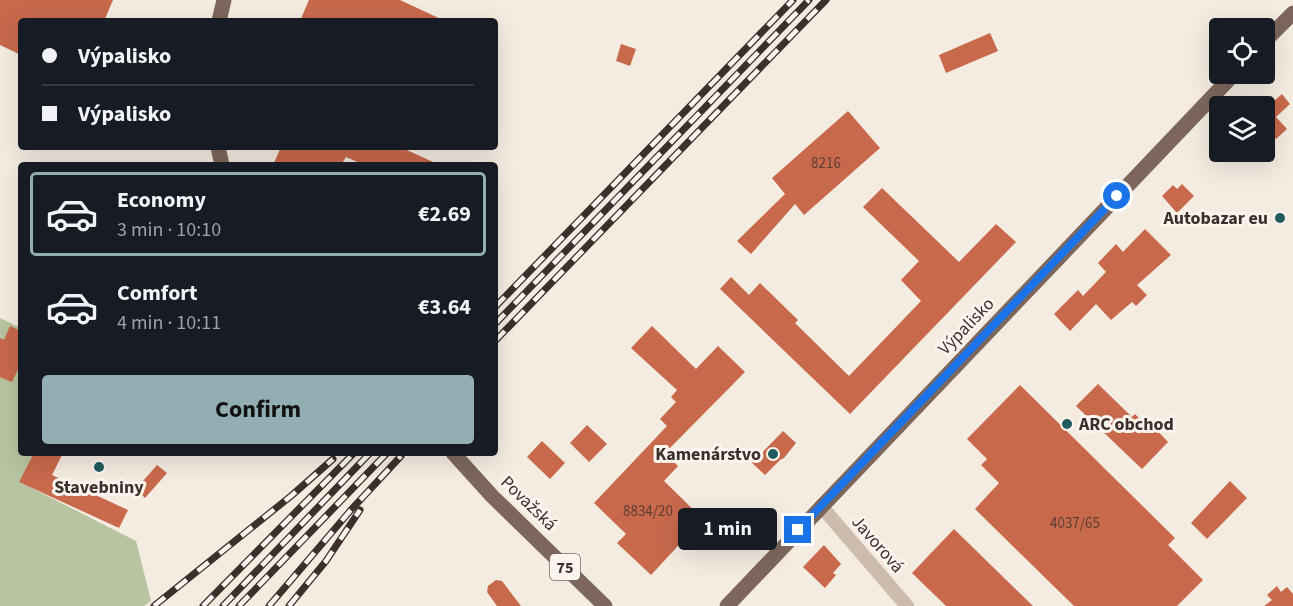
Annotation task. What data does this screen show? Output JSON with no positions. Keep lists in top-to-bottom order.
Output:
{
  "streets": {
    "main road": ["Výpalisko", "Považská", "75"],
    "street": ["Javorová"]
  },
  "crossings": [
    ["Výpalisko", "Javorová"]
  ],
  "places": [
    "Autobazar eu",
    "ARC obchod",
    "Kamenárstvo",
    "Stavebniny"
  ],
  "house_numbers": ["8216", "8834/20", "4037/65"],
  "page": {
    "banner": ["Výpalisko", "Výpalisko"],
    "list": [
      {
        "name": "Economy",
        "note": "3 min · 10:10",
        "value": "€2.69"
      },
      {
        "name": "Comfort",
        "note": "4 min · 10:11",
        "value": "€3.64"
      }
    ],
    "buttons": "Confirm",
    "bubble": "1 min"
  }
}
